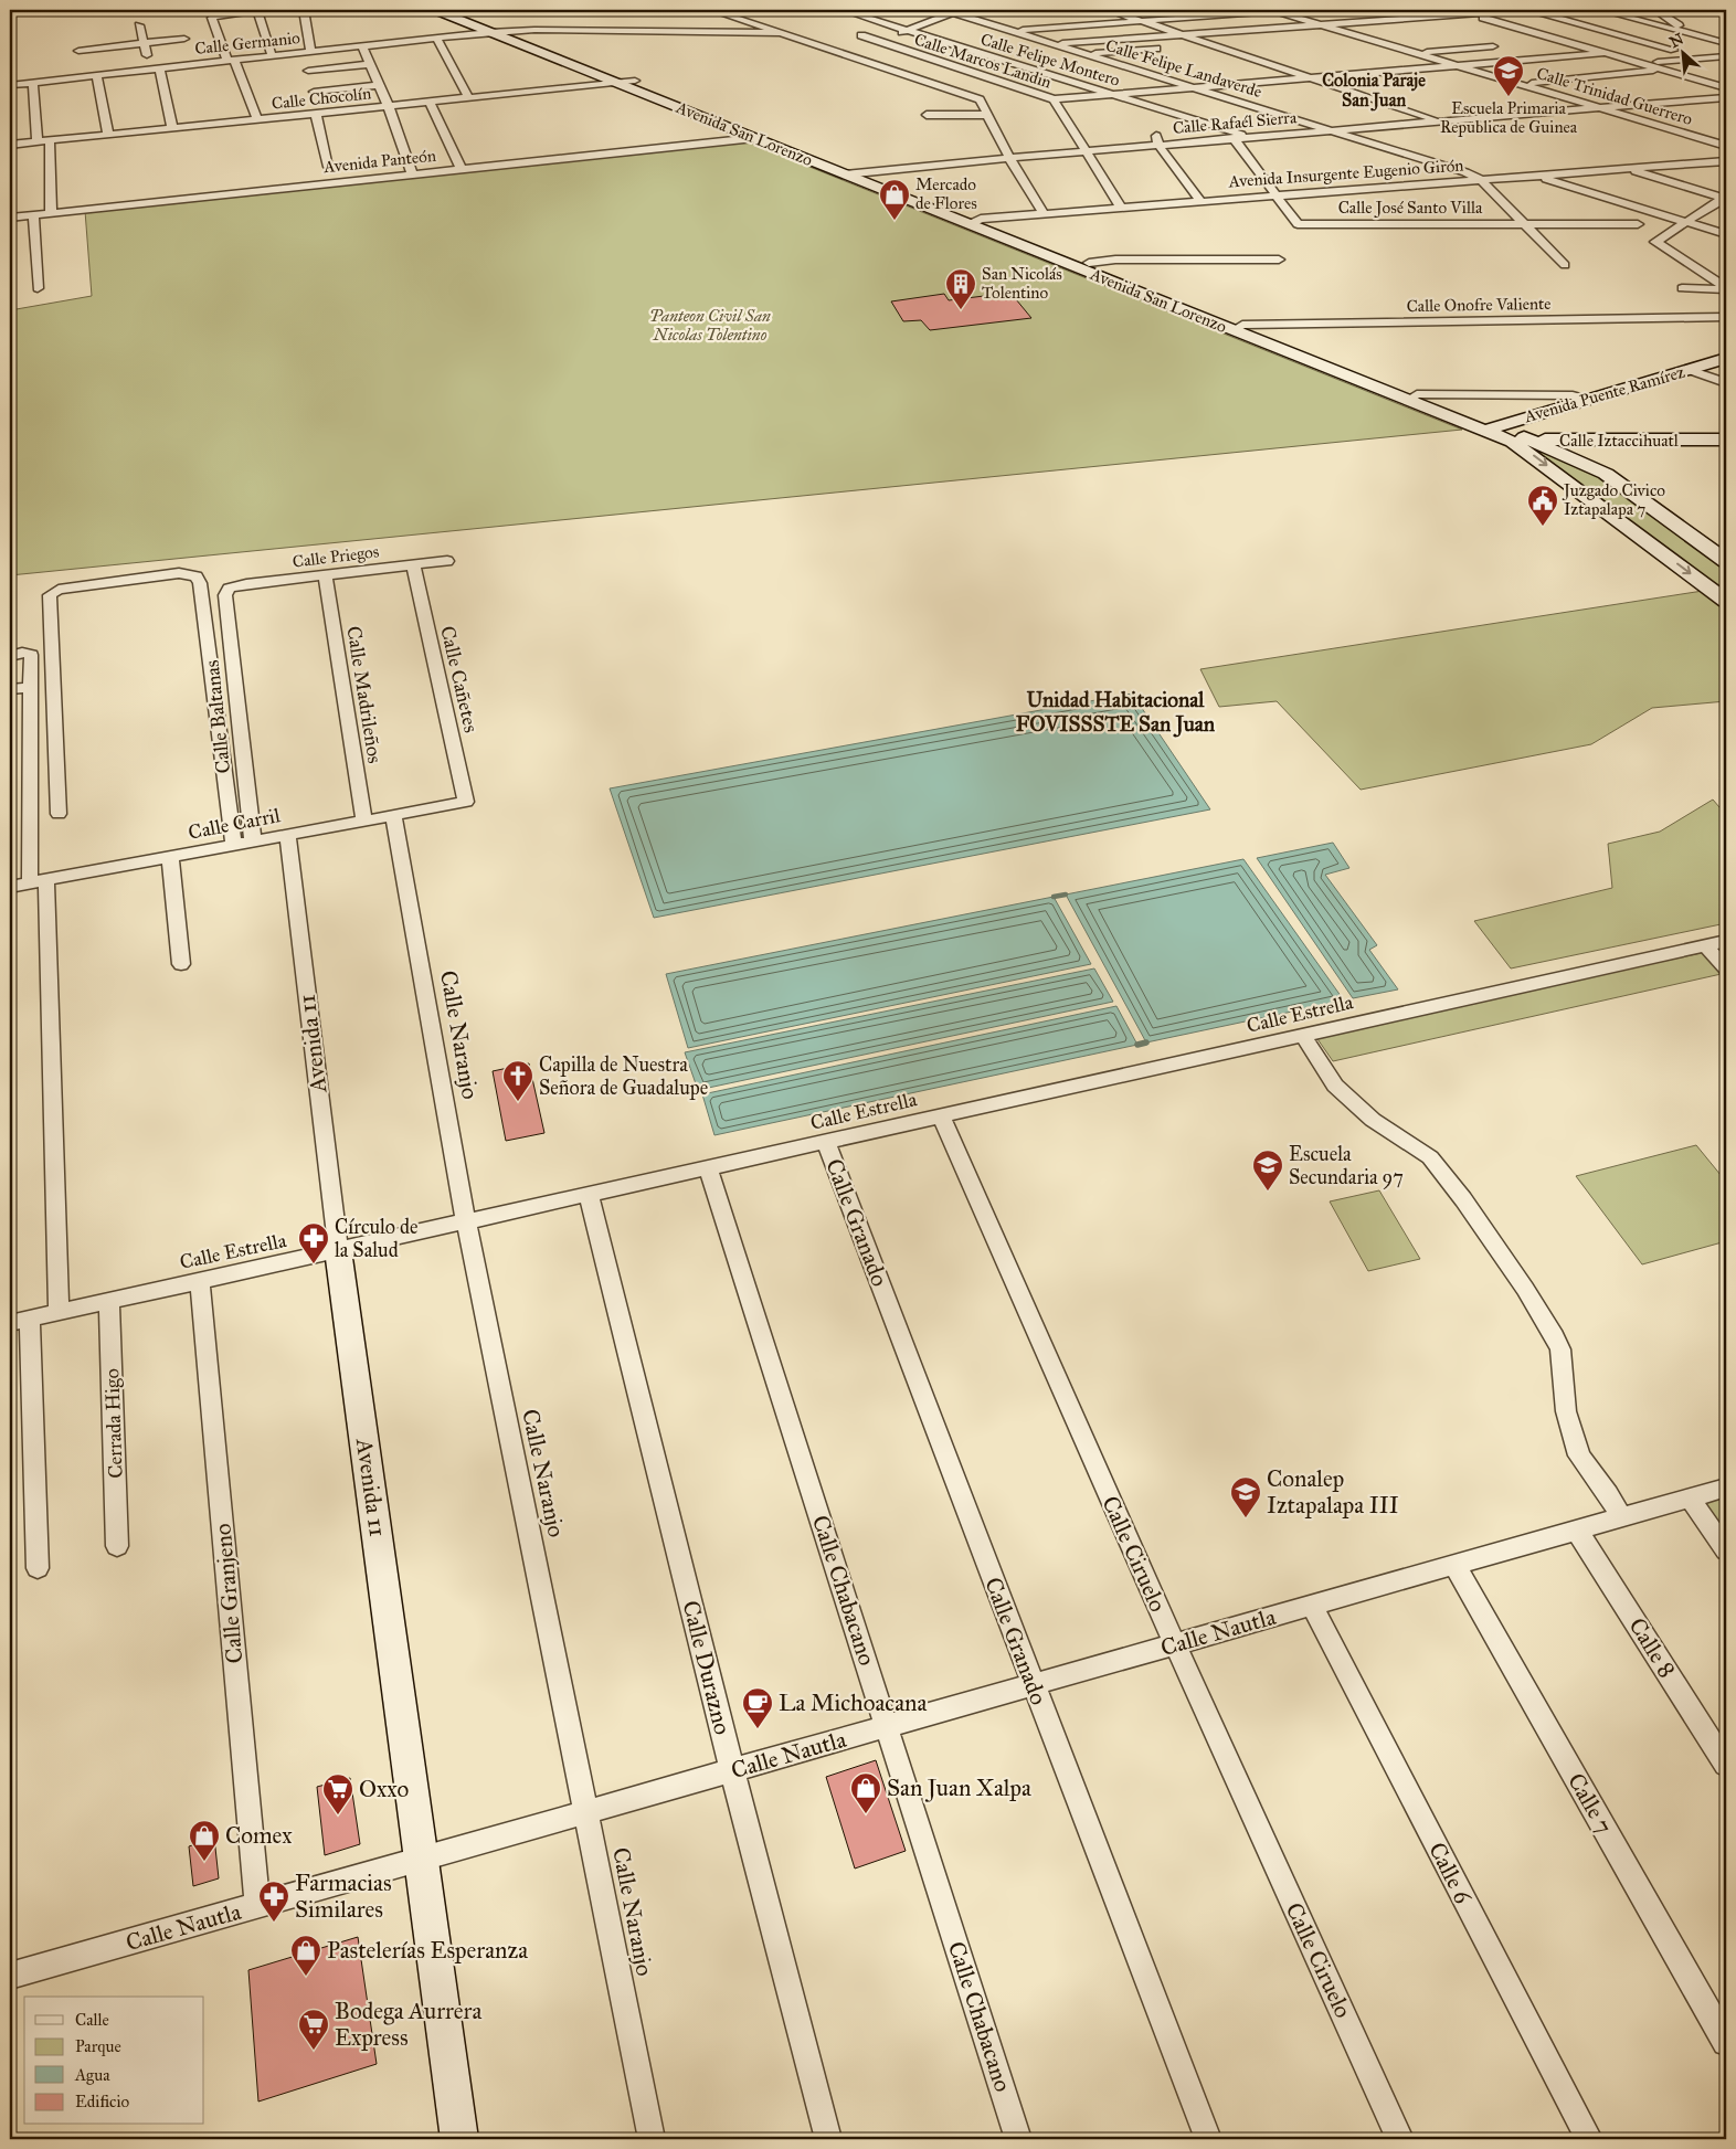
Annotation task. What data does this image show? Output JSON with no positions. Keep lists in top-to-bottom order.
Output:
{
  "streets": {
    "main road": [
      "Avenida San Lorenzo",
      "Avenida Puente Ramírez",
      "Calle Iztaccihuatl",
      "Avenida 11"
    ],
    "street": [
      "Calle Germanio",
      "Calle Felipe Montero",
      "Calle Marcos Landin",
      "Calle Felipe Landaverde",
      "Calle Trinidad Guerrero",
      "Calle Chocolín",
      "Calle Rafaél Sierra",
      "Avenida Panteón",
      "Avenida Insurgente Eugenio Girón",
      "Calle José Santo Villa",
      "Calle Onofre Valiente",
      "Calle Priegos",
      "Calle Cañetes",
      "Calle Madrileños",
      "Calle Baltanas",
      "Calle Carril",
      "Calle Estrella",
      "Calle Naranjo",
      "Calle Granado",
      "Cerrada Higo",
      "Calle Ciruelo",
      "Calle Chabacano",
      "Calle Granjeno",
      "Calle Nautla",
      "Calle 8",
      "Calle Durazno",
      "Calle 7",
      "Calle 6"
    ]
  },
  "crossings": [
    ["Calle Germanio", "Avenida San Lorenzo"],
    ["Calle Felipe Montero", "Calle Rafaél Sierra"],
    ["Calle Marcos Landin", "Calle Rafaél Sierra"],
    ["Calle Marcos Landin", "Avenida Insurgente Eugenio Girón"],
    ["Calle Felipe Landaverde", "Calle Rafaél Sierra"],
    ["Calle Felipe Landaverde", "Avenida Insurgente Eugenio Girón"],
    ["Calle Felipe Landaverde", "Calle José Santo Villa"],
    ["Calle Trinidad Guerrero", "Calle Rafaél Sierra"],
    ["Calle Chocolín", "Avenida San Lorenzo"],
    ["Calle Rafaél Sierra", "Avenida San Lorenzo"],
    ["Avenida San Lorenzo", "Avenida Panteón"],
    ["Avenida San Lorenzo", "Avenida Insurgente Eugenio Girón"],
    ["Avenida San Lorenzo", "Calle Onofre Valiente"],
    ["Avenida San Lorenzo", "Avenida Puente Ramírez"],
    ["Avenida San Lorenzo", "Calle Iztaccihuatl"],
    ["Avenida Insurgente Eugenio Girón", "Calle José Santo Villa"],
    ["Calle Priegos", "Calle Cañetes"],
    ["Calle Priegos", "Calle Madrileños"],
    ["Calle Priegos", "Calle Baltanas"],
    ["Calle Cañetes", "Calle Carril"],
    ["Calle Madrileños", "Calle Carril"],
    ["Calle Baltanas", "Calle Carril"],
    ["Calle Carril", "Calle Naranjo"],
    ["Calle Carril", "Avenida 11"],
    ["Calle Estrella", "Calle Naranjo"],
    ["Calle Estrella", "Avenida 11"],
    ["Calle Estrella", "Calle Granado"],
    ["Calle Estrella", "Cerrada Higo"],
    ["Calle Estrella", "Calle Ciruelo"],
    ["Calle Estrella", "Calle Chabacano"],
    ["Calle Estrella", "Calle Granjeno"],
    ["Calle Estrella", "Calle Durazno"],
    ["Calle Naranjo", "Calle Nautla"],
    ["Avenida 11", "Calle Nautla"],
    ["Calle Granado", "Calle Nautla"],
    ["Calle Ciruelo", "Calle Nautla"],
    ["Calle Chabacano", "Calle Nautla"],
    ["Calle Granjeno", "Calle Nautla"],
    ["Calle Nautla", "Calle 8"],
    ["Calle Nautla", "Calle Durazno"],
    ["Calle Nautla", "Calle 7"],
    ["Calle Nautla", "Calle 6"]
  ],
  "districts": ["Colonia Paraje San Juan", "Unidad Habitacional FOVISSSTE San Juan"],
  "parks": ["Panteon Civil San Nicolas Tolentino"],
  "places": {
    "school or university": ["Escuela Primaria Republica de Guinea", "Escuela Secundaria 97", "Conalep Iztapalapa III"],
    "shop": [
      "Mercado de Flores",
      "San Juan Xalpa",
      "Comex",
      "Pastelerías Esperanza"
    ],
    "building": ["San Nicolás Tolentino"],
    "public building": ["Juzgado Civico Iztapalapa 7"],
    "church": ["Capilla de Nuestra Señora de Guadalupe"],
    "pharmacy": ["Círculo de la Salud", "Farmacias Similares"],
    "cafe": ["La Michoacana"],
    "supermarket": ["Oxxo", "Bodega Aurrera Express"]
  },
  "legend": [
    "Calle",
    "Parque",
    "Agua",
    "Edificio"
  ],
  "north": "top left"
}
